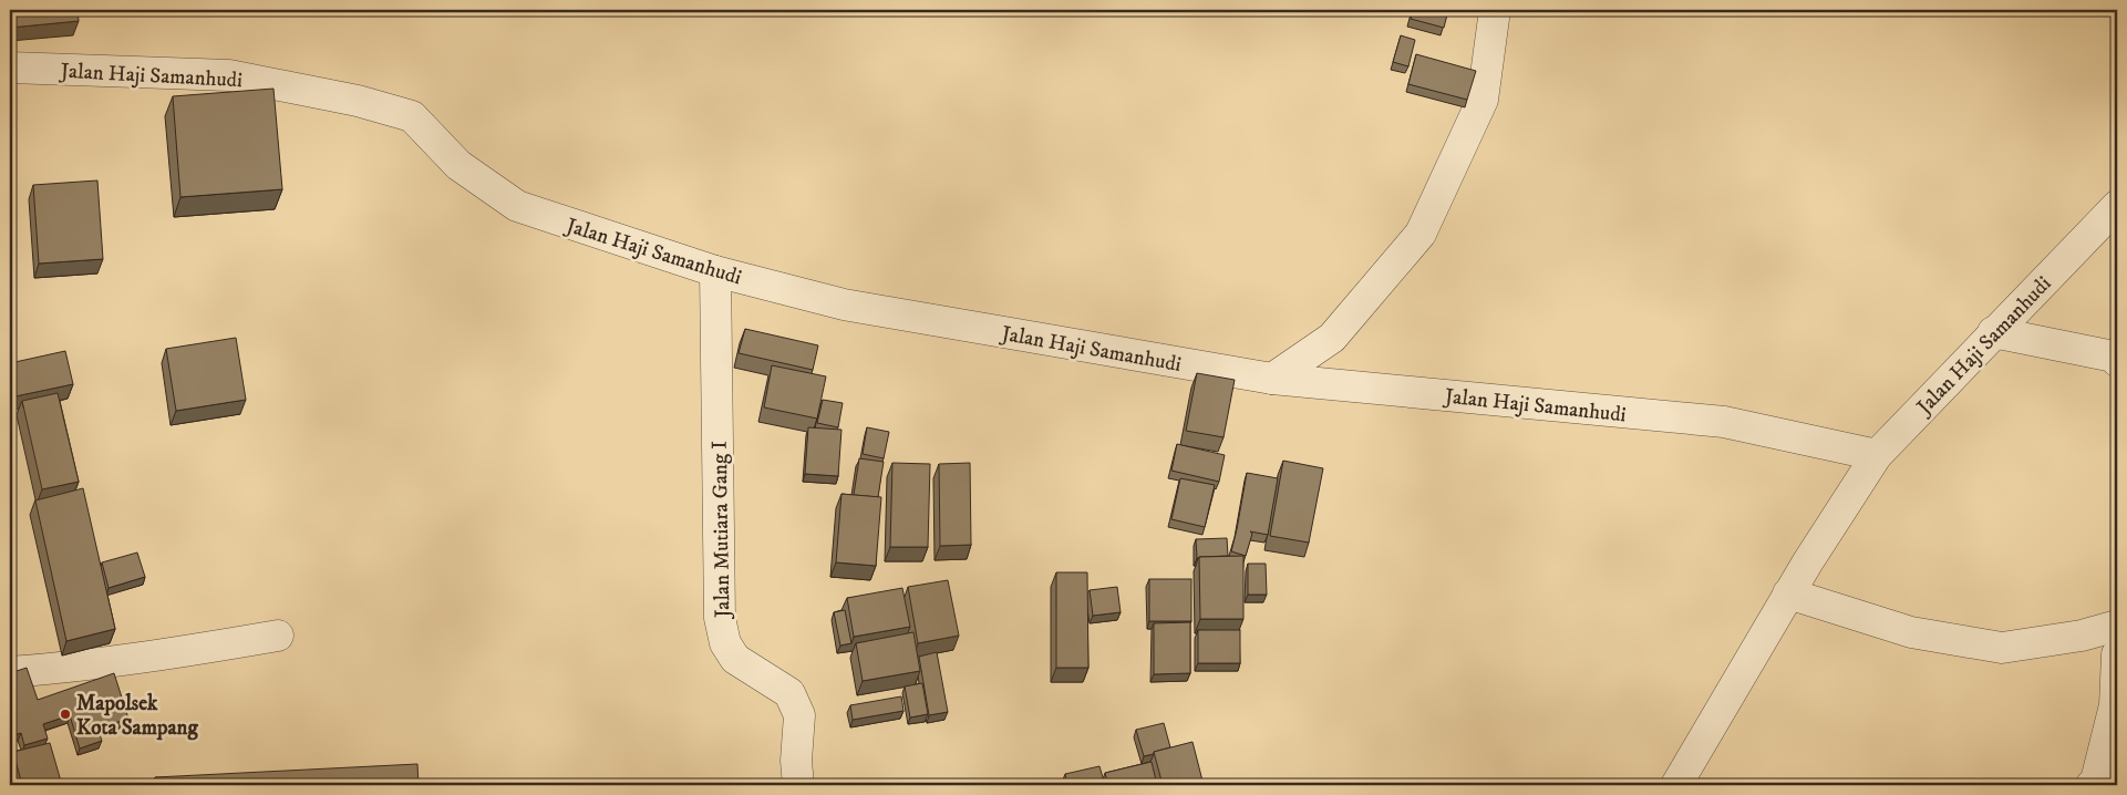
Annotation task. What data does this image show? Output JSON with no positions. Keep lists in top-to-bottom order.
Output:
{
  "streets": {
    "street": ["Jalan Haji Samanhudi", "Jalan Mutiara Gang I"]
  },
  "crossings": [
    ["Jalan Haji Samanhudi", "Jalan Mutiara Gang I"]
  ],
  "places": ["Mapolsek Kota Sampang"]
}
